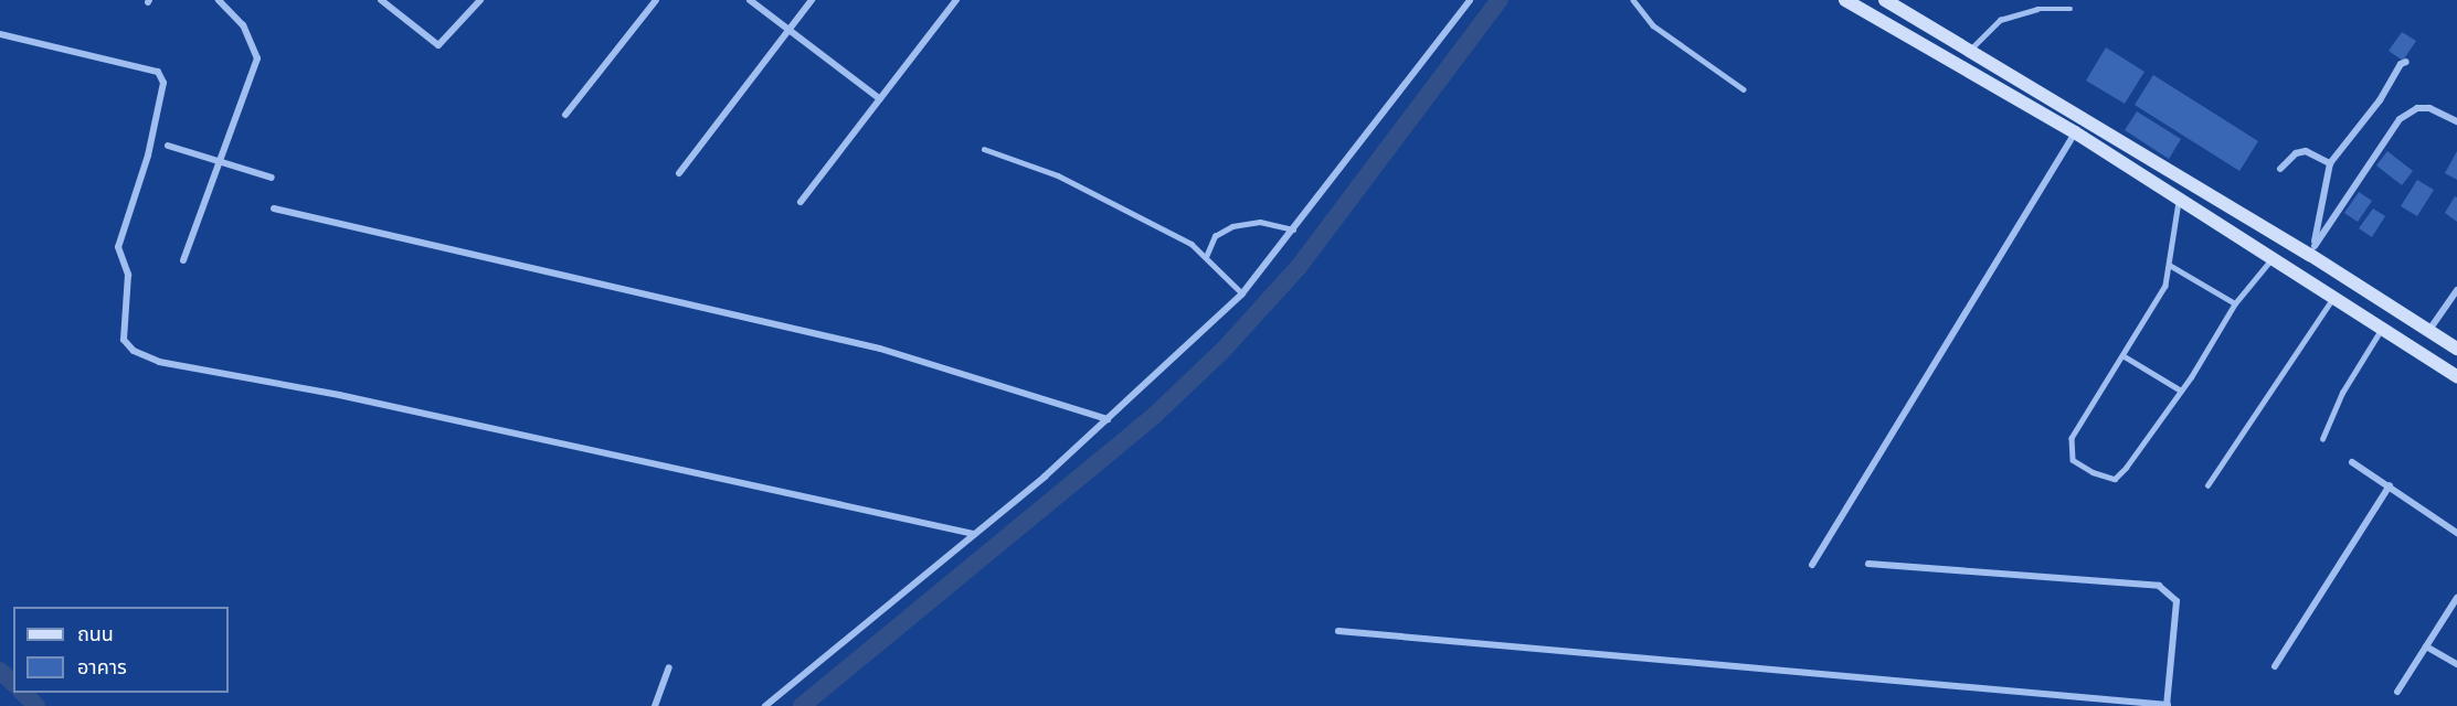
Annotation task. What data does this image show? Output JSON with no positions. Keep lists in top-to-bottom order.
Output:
{
  "legend": ["ถนน", "อาคาร"]
}
